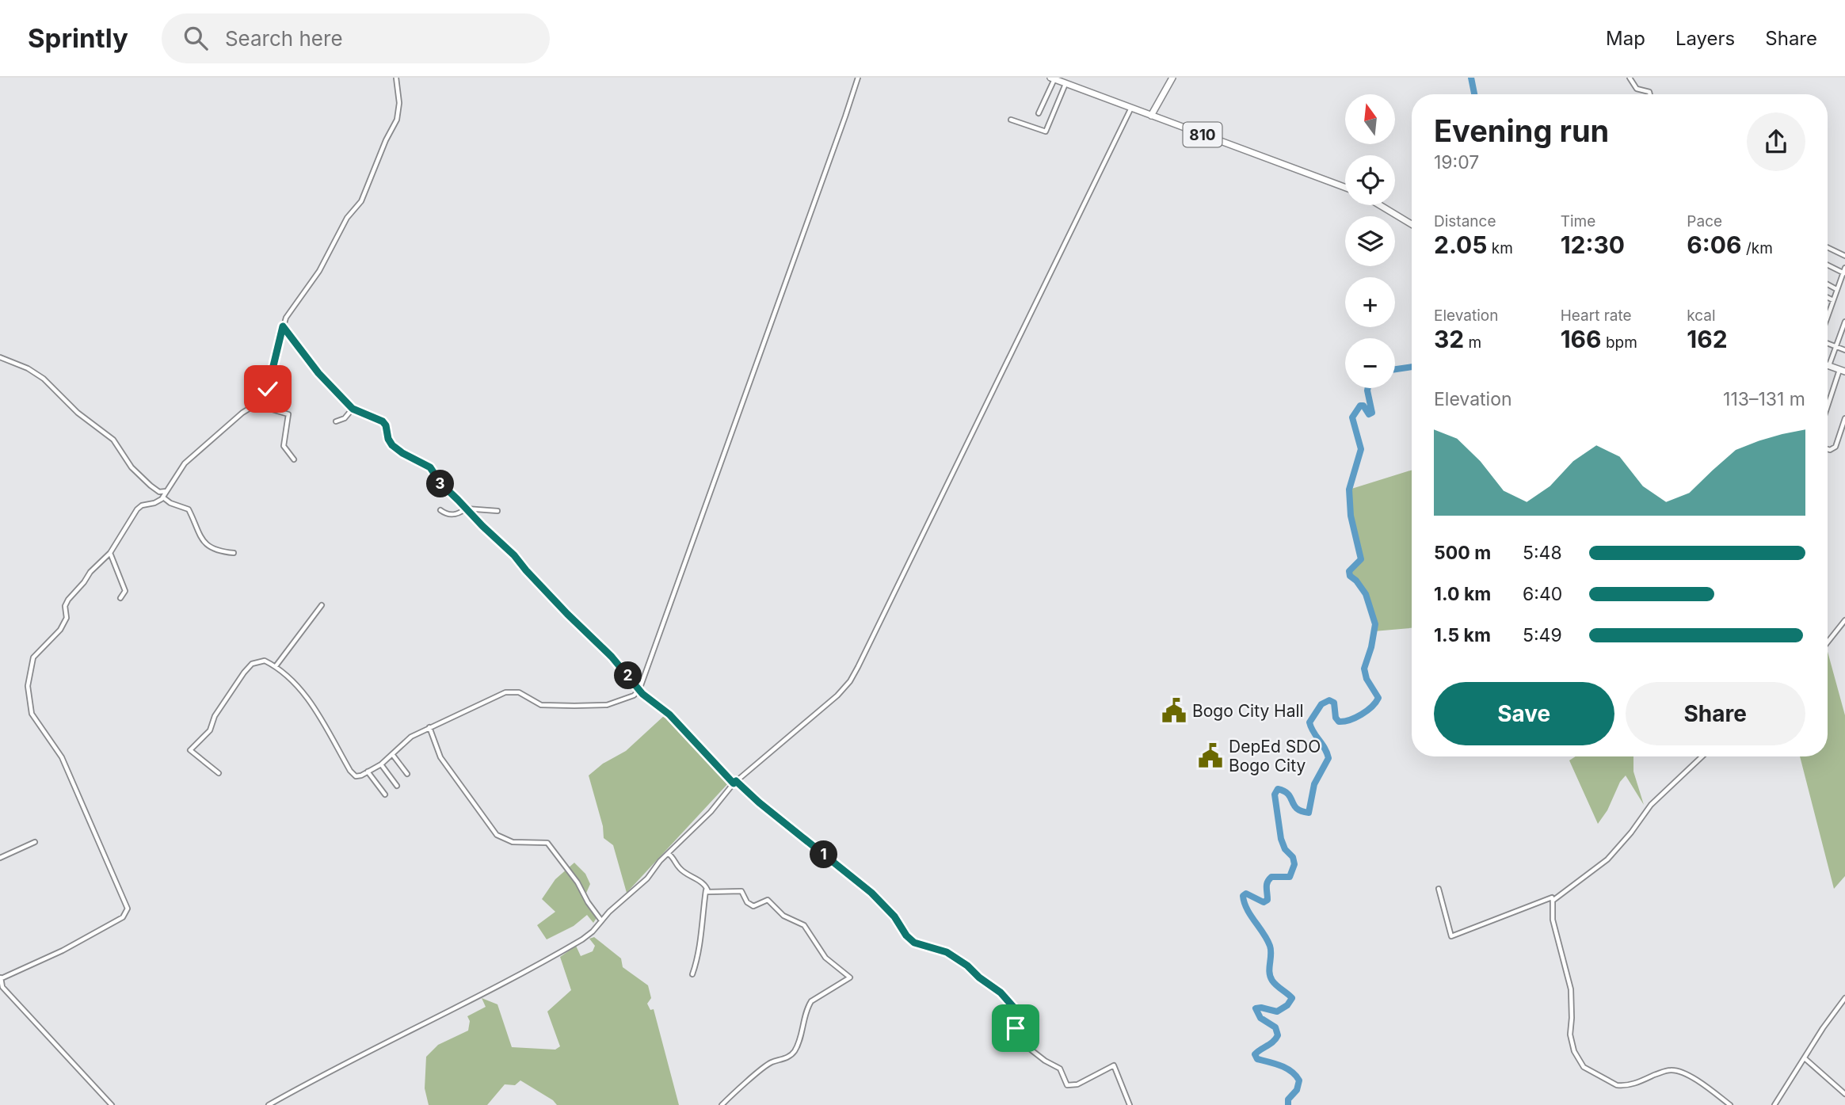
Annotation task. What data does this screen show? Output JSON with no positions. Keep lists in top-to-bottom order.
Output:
{
  "streets": {
    "highway": ["810"]
  },
  "places": {
    "public building": ["Bogo City Hall", "DepEd SDO Bogo City"]
  },
  "north": "top",
  "page": {
    "header": "Sprintly",
    "search": "Search here",
    "nav": ["Map", "Layers", "Share"],
    "map_buttons": ["+", "−"],
    "heading": ["Evening run", "19:07"],
    "stats": [
      ["Distance", "2.05 km"],
      ["Time", "12:30"],
      ["Pace", "6:06 /km"],
      ["Elevation", "32 m"],
      ["Heart rate", "166 bpm"],
      ["kcal", "162"]
    ],
    "chart": ["Elevation", "113–131 m"],
    "pins": ["3", "2", "1"],
    "list": [
      {
        "name": "500 m",
        "note": "5:48"
      },
      {
        "name": "1.0 km",
        "note": "6:40"
      },
      {
        "name": "1.5 km",
        "note": "5:49"
      }
    ],
    "buttons": ["Save", "Share"]
  }
}
